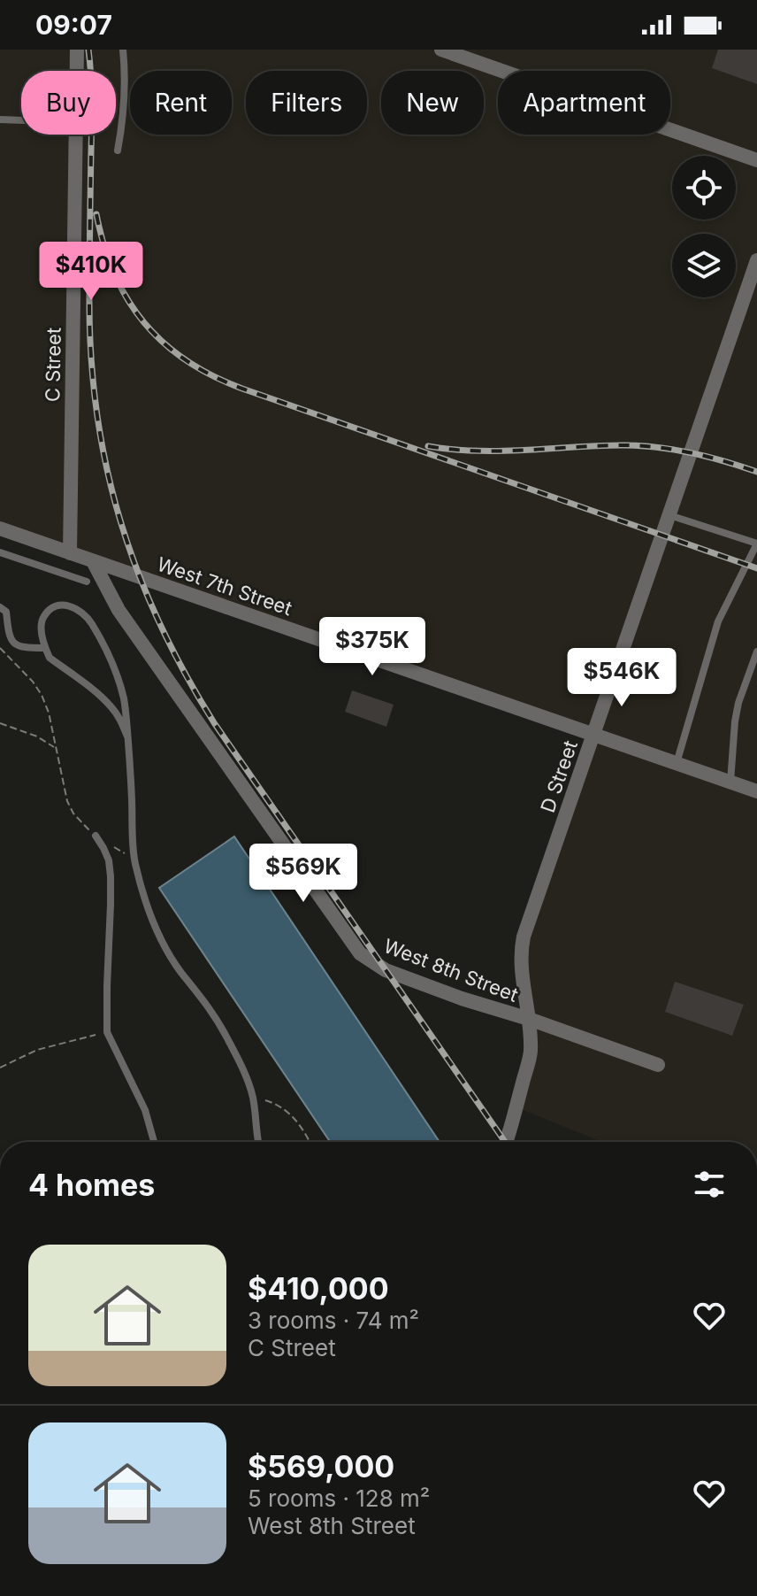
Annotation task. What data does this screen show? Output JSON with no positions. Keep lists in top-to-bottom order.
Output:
{
  "streets": {
    "street": [
      "C Street",
      "West 7th Street",
      "D Street",
      "West 8th Street"
    ]
  },
  "crossings": [
    ["C Street", "West 7th Street"],
    ["West 7th Street", "D Street"],
    ["West 7th Street", "West 8th Street"],
    ["D Street", "West 8th Street"]
  ],
  "page": {
    "status": "09:07",
    "chip": [
      "Buy",
      "Rent",
      "Filters",
      "New",
      "Apartment"
    ],
    "price": [
      "$410K",
      "$375K",
      "$546K",
      "$569K"
    ],
    "heading": "4 homes",
    "list": [
      {
        "name": "$410,000",
        "note": "3 rooms · 74 m² · C Street"
      },
      {
        "name": "$569,000",
        "note": "5 rooms · 128 m² · West 8th Street"
      }
    ]
  }
}
